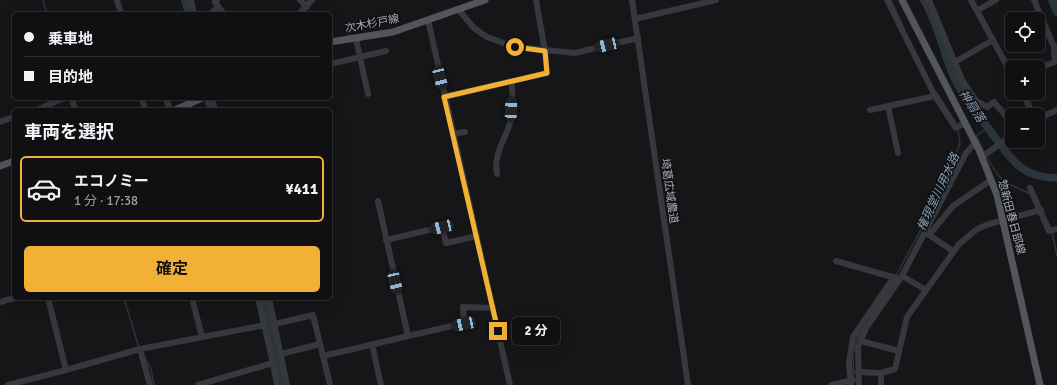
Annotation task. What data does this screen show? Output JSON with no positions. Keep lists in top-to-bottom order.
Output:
{
  "streets": {
    "main road": ["次木杉戸線", "惣新田春日部線"],
    "street": ["埼葛広域農道"]
  },
  "water": ["神扇落", "権現堂川用水路"],
  "page": {
    "map_buttons": ["+", "−"],
    "banner": ["乗車地", "目的地"],
    "heading": "車両を選択",
    "list": [
      {
        "name": "エコノミー",
        "note": "1 分 · 17:38",
        "value": "¥411"
      }
    ],
    "buttons": "確定",
    "bubble": "2 分"
  }
}
